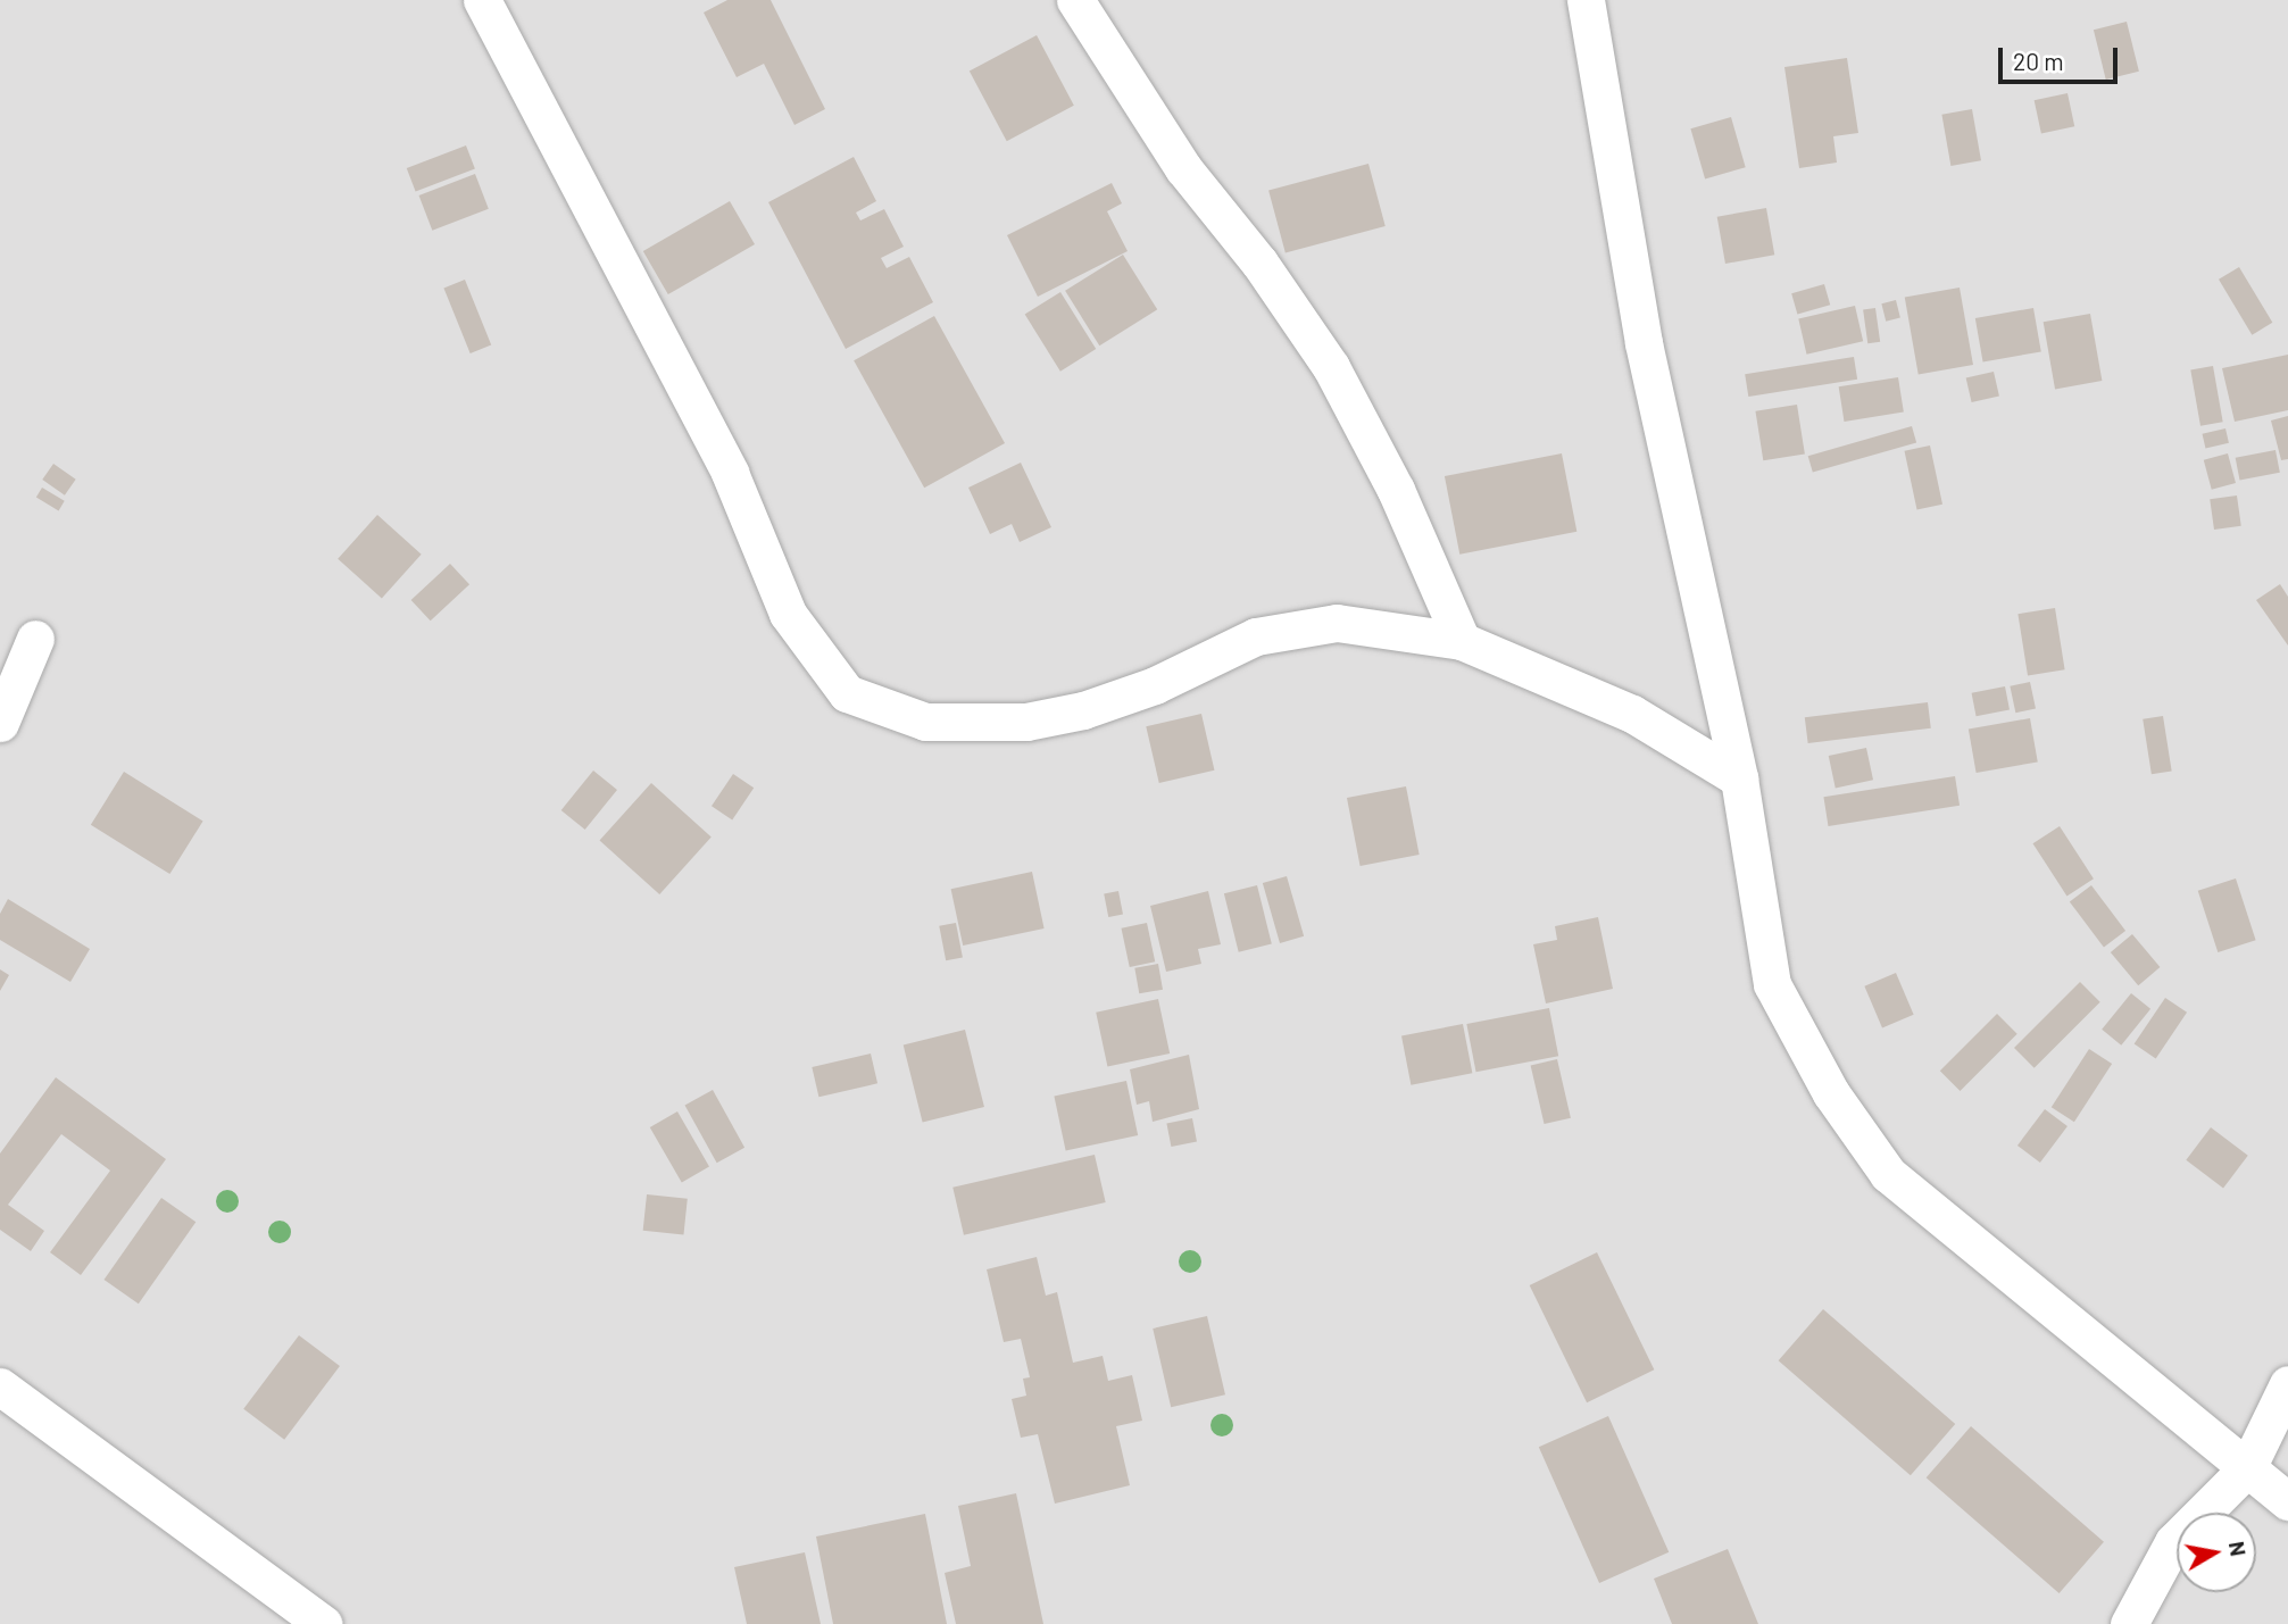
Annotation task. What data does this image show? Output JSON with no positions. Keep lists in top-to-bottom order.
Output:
{
  "scale_bar": "20 m",
  "north": "right"
}
